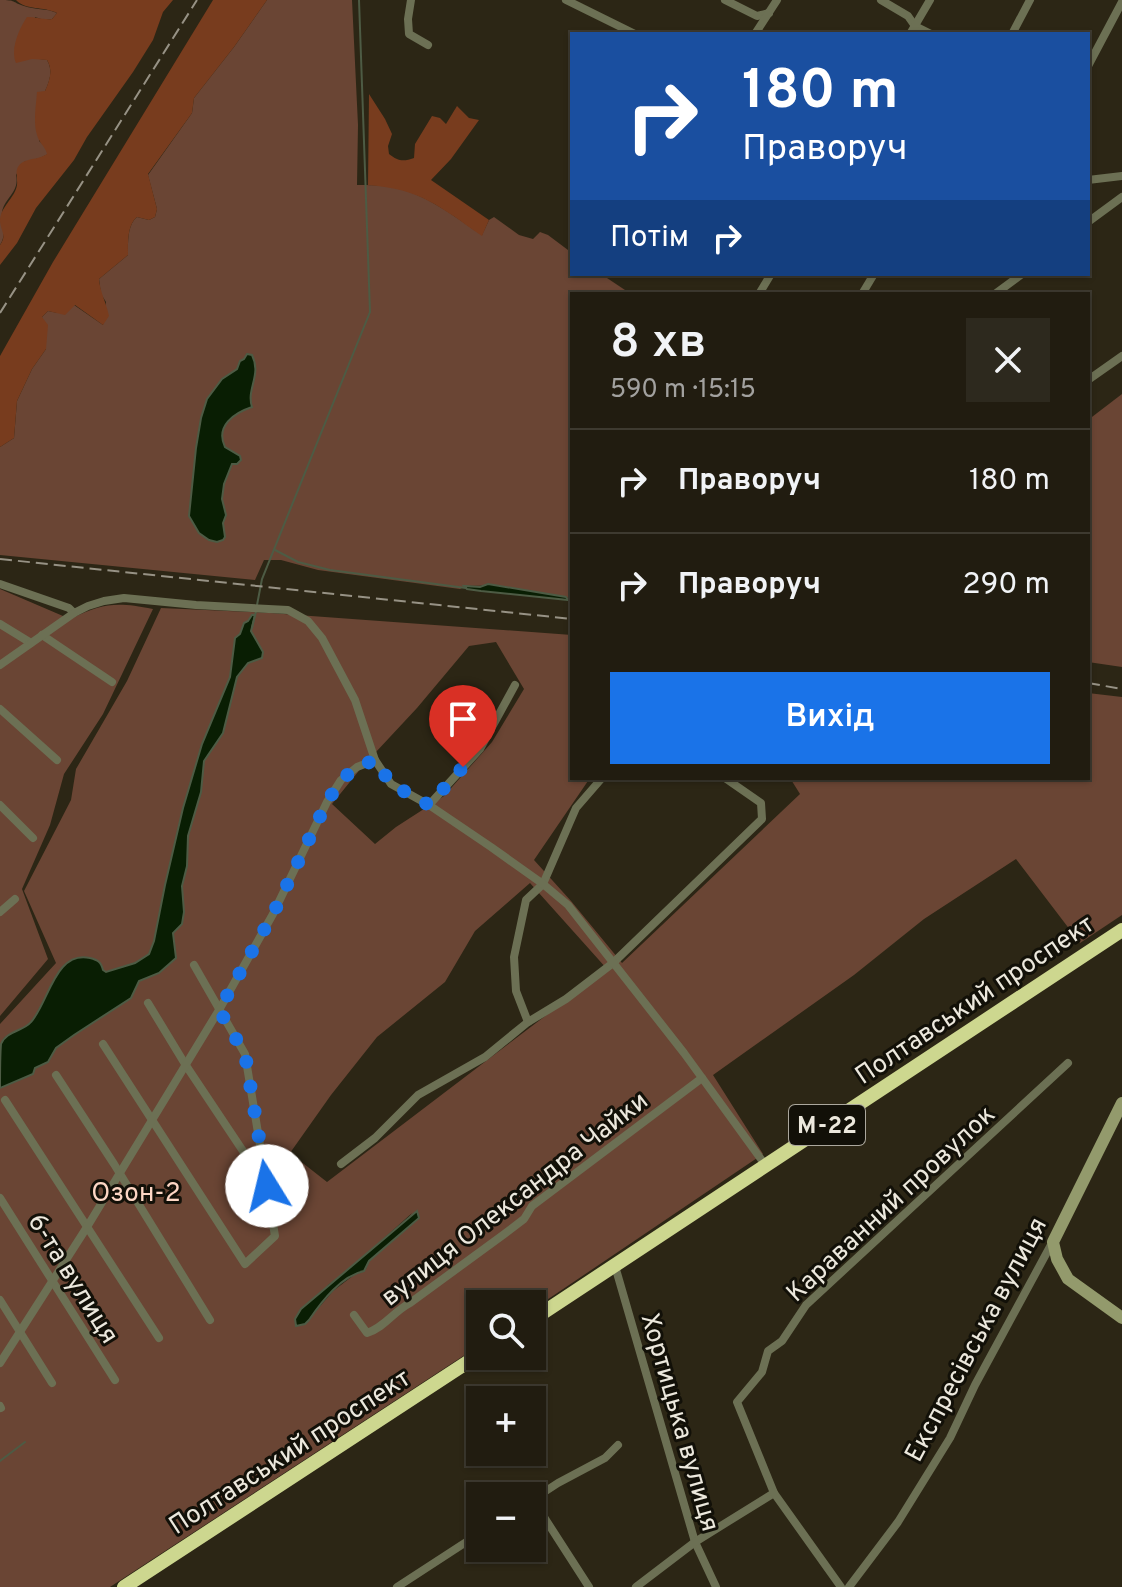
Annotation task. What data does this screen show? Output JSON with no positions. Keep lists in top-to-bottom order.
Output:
{
  "streets": {
    "highway": ["Полтавський проспект", "М-22"],
    "street": [
      "вулиця Олександра Чайки",
      "Караванний провулок",
      "6-та вулиця",
      "Експресівська вулиця",
      "Хортицька вулиця"
    ]
  },
  "crossings": [
    ["Полтавський проспект", "Хортицька вулиця"]
  ],
  "parks": ["Озон-2"],
  "page": {
    "turn": ["180 m", "Праворуч"],
    "then": "Потім",
    "heading": ["8 хв", "590 m · 15:15"],
    "list": [
      {
        "name": "Праворуч",
        "value": "180 m"
      },
      {
        "name": "Праворуч",
        "value": "290 m"
      }
    ],
    "buttons": "Вихід",
    "map_buttons": ["+", "−"]
  }
}
